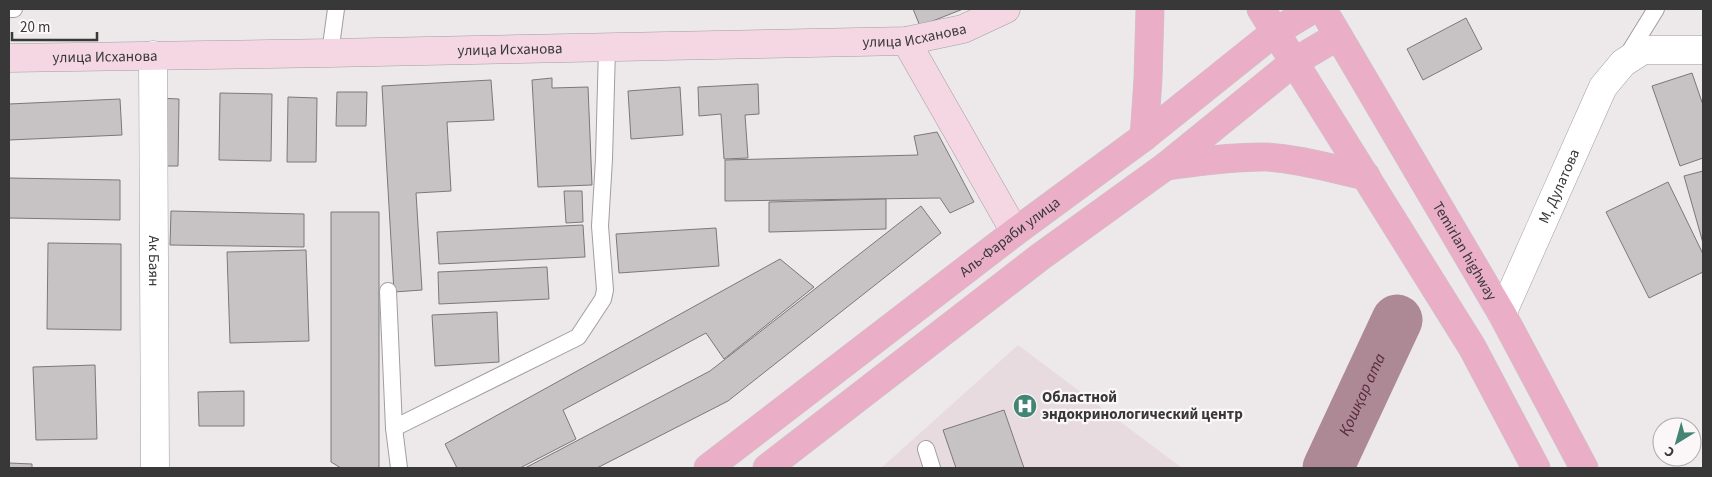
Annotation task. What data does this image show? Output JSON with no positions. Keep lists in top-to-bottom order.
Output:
{
  "streets": {
    "main road": ["улица Исханова", "Аль-Фараби улица", "Temirlan highway"],
    "street": ["М, Дулатова", "Ак Баян"]
  },
  "crossings": [
    ["улица Исханова", "Ак Баян"],
    ["М, Дулатова", "Temirlan highway"]
  ],
  "water": ["Қошқар ата"],
  "places": {
    "hospital": ["Областной эндокринологический центр"]
  },
  "scale_bar": "20 m",
  "north": "bottom left"
}
